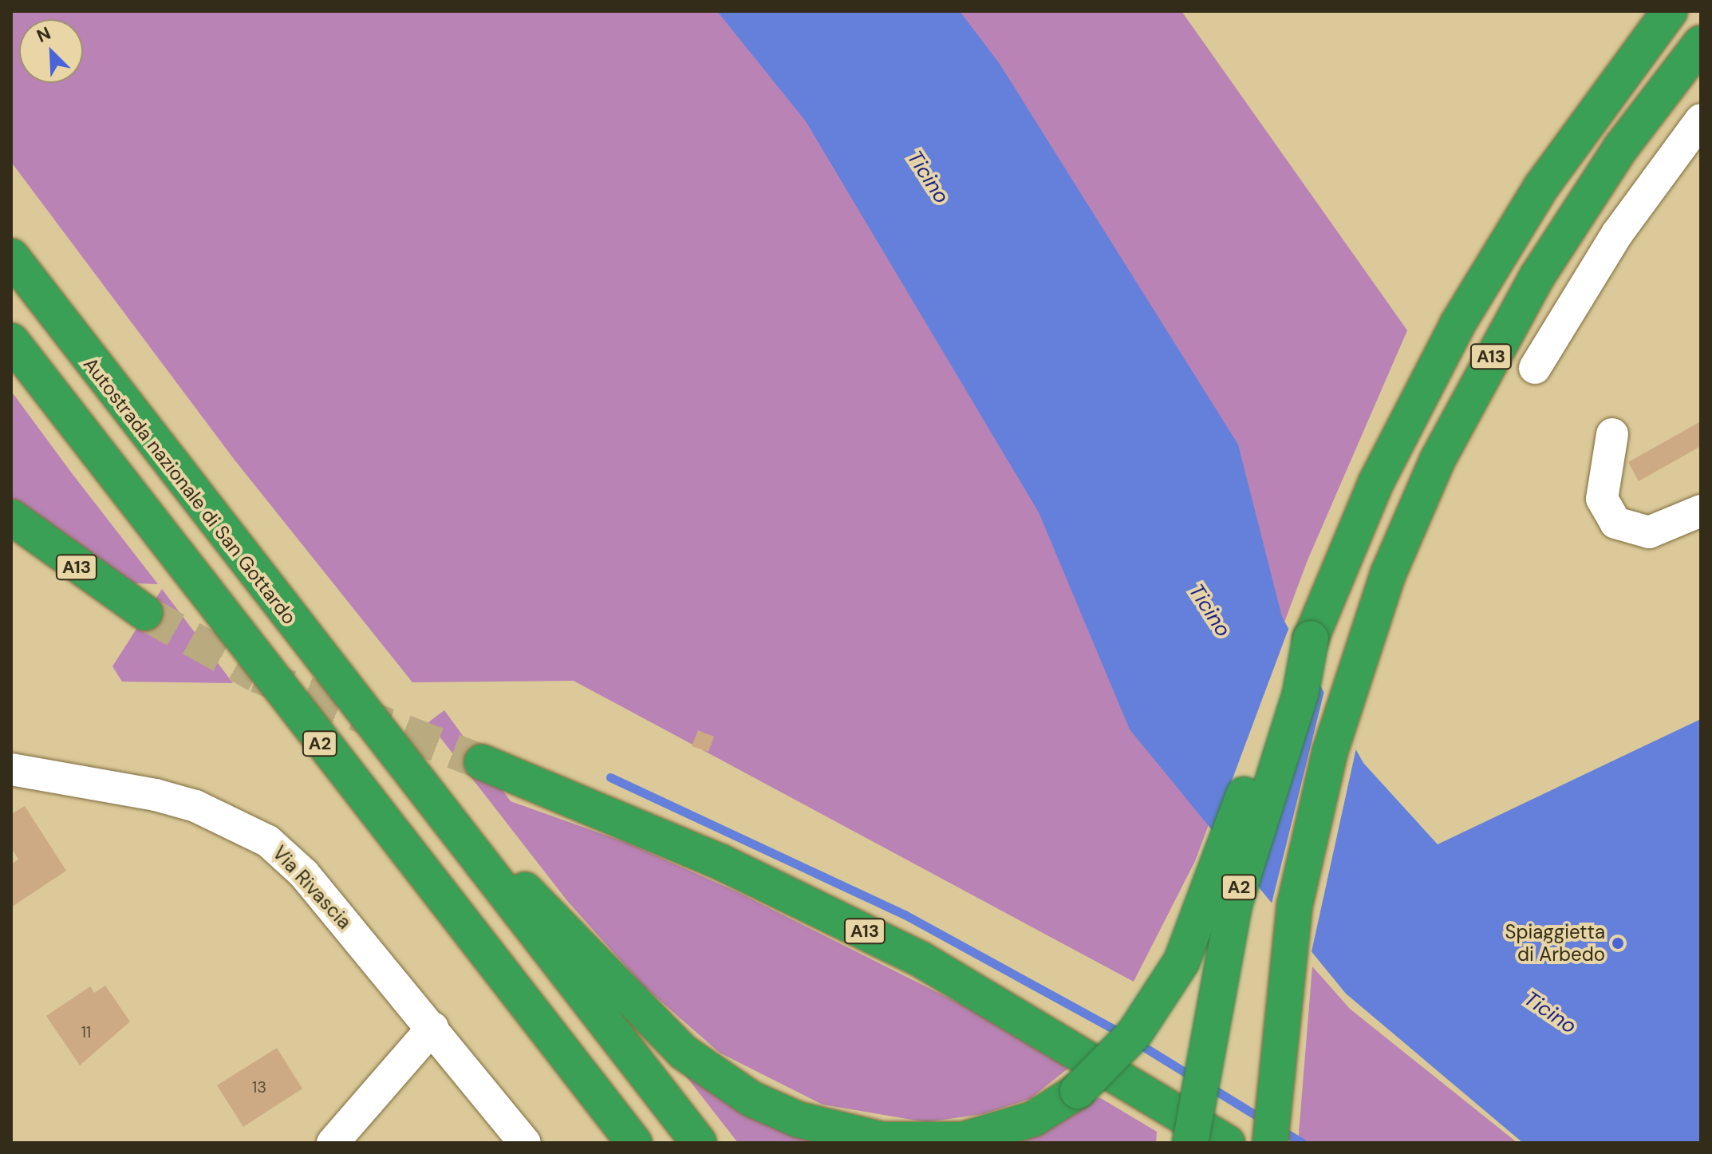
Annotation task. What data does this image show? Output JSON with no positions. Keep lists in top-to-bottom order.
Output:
{
  "streets": {
    "highway": ["A13", "Autostrada nazionale di San Gottardo", "A2"],
    "street": ["Via Rivascia"]
  },
  "crossings": [
    ["A13", "A2"],
    ["Autostrada nazionale di San Gottardo", "A2"]
  ],
  "water": ["Ticino"],
  "places": ["Spiaggietta di Arbedo"],
  "house_numbers": ["11", "13"],
  "north": "top left"
}
